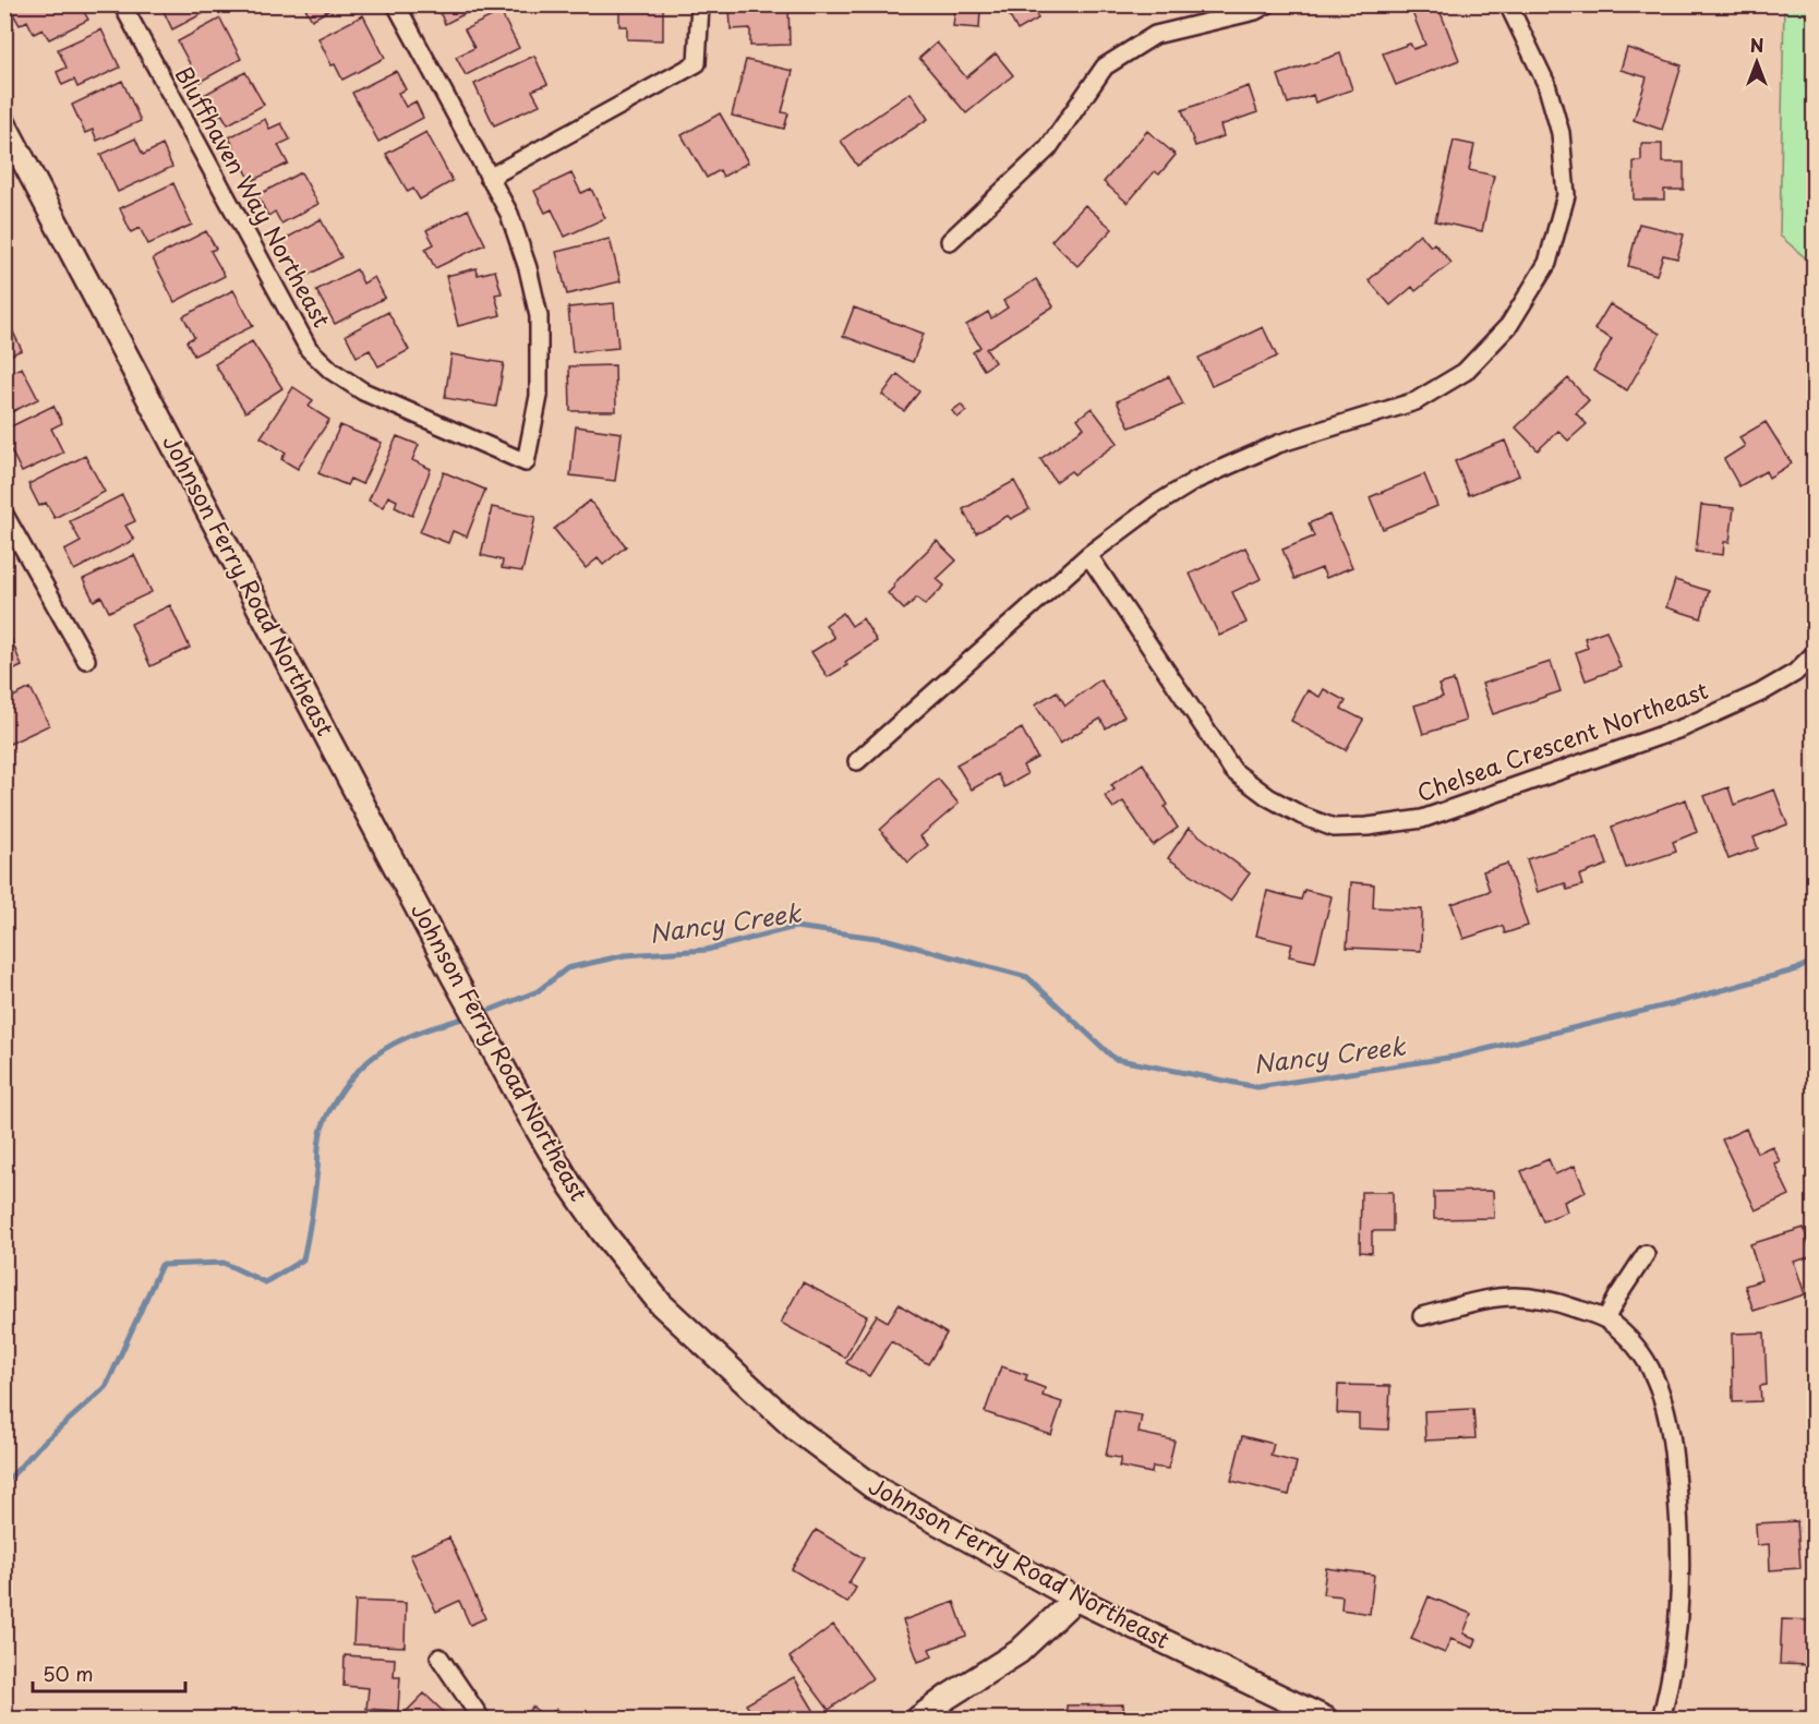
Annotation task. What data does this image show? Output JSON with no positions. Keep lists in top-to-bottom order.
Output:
{
  "streets": {
    "main road": ["Johnson Ferry Road Northeast"],
    "street": ["Bluffhaven Way Northeast", "Chelsea Crescent Northeast"]
  },
  "water": ["Nancy Creek"],
  "scale_bar": "50 m",
  "north": "top"
}
